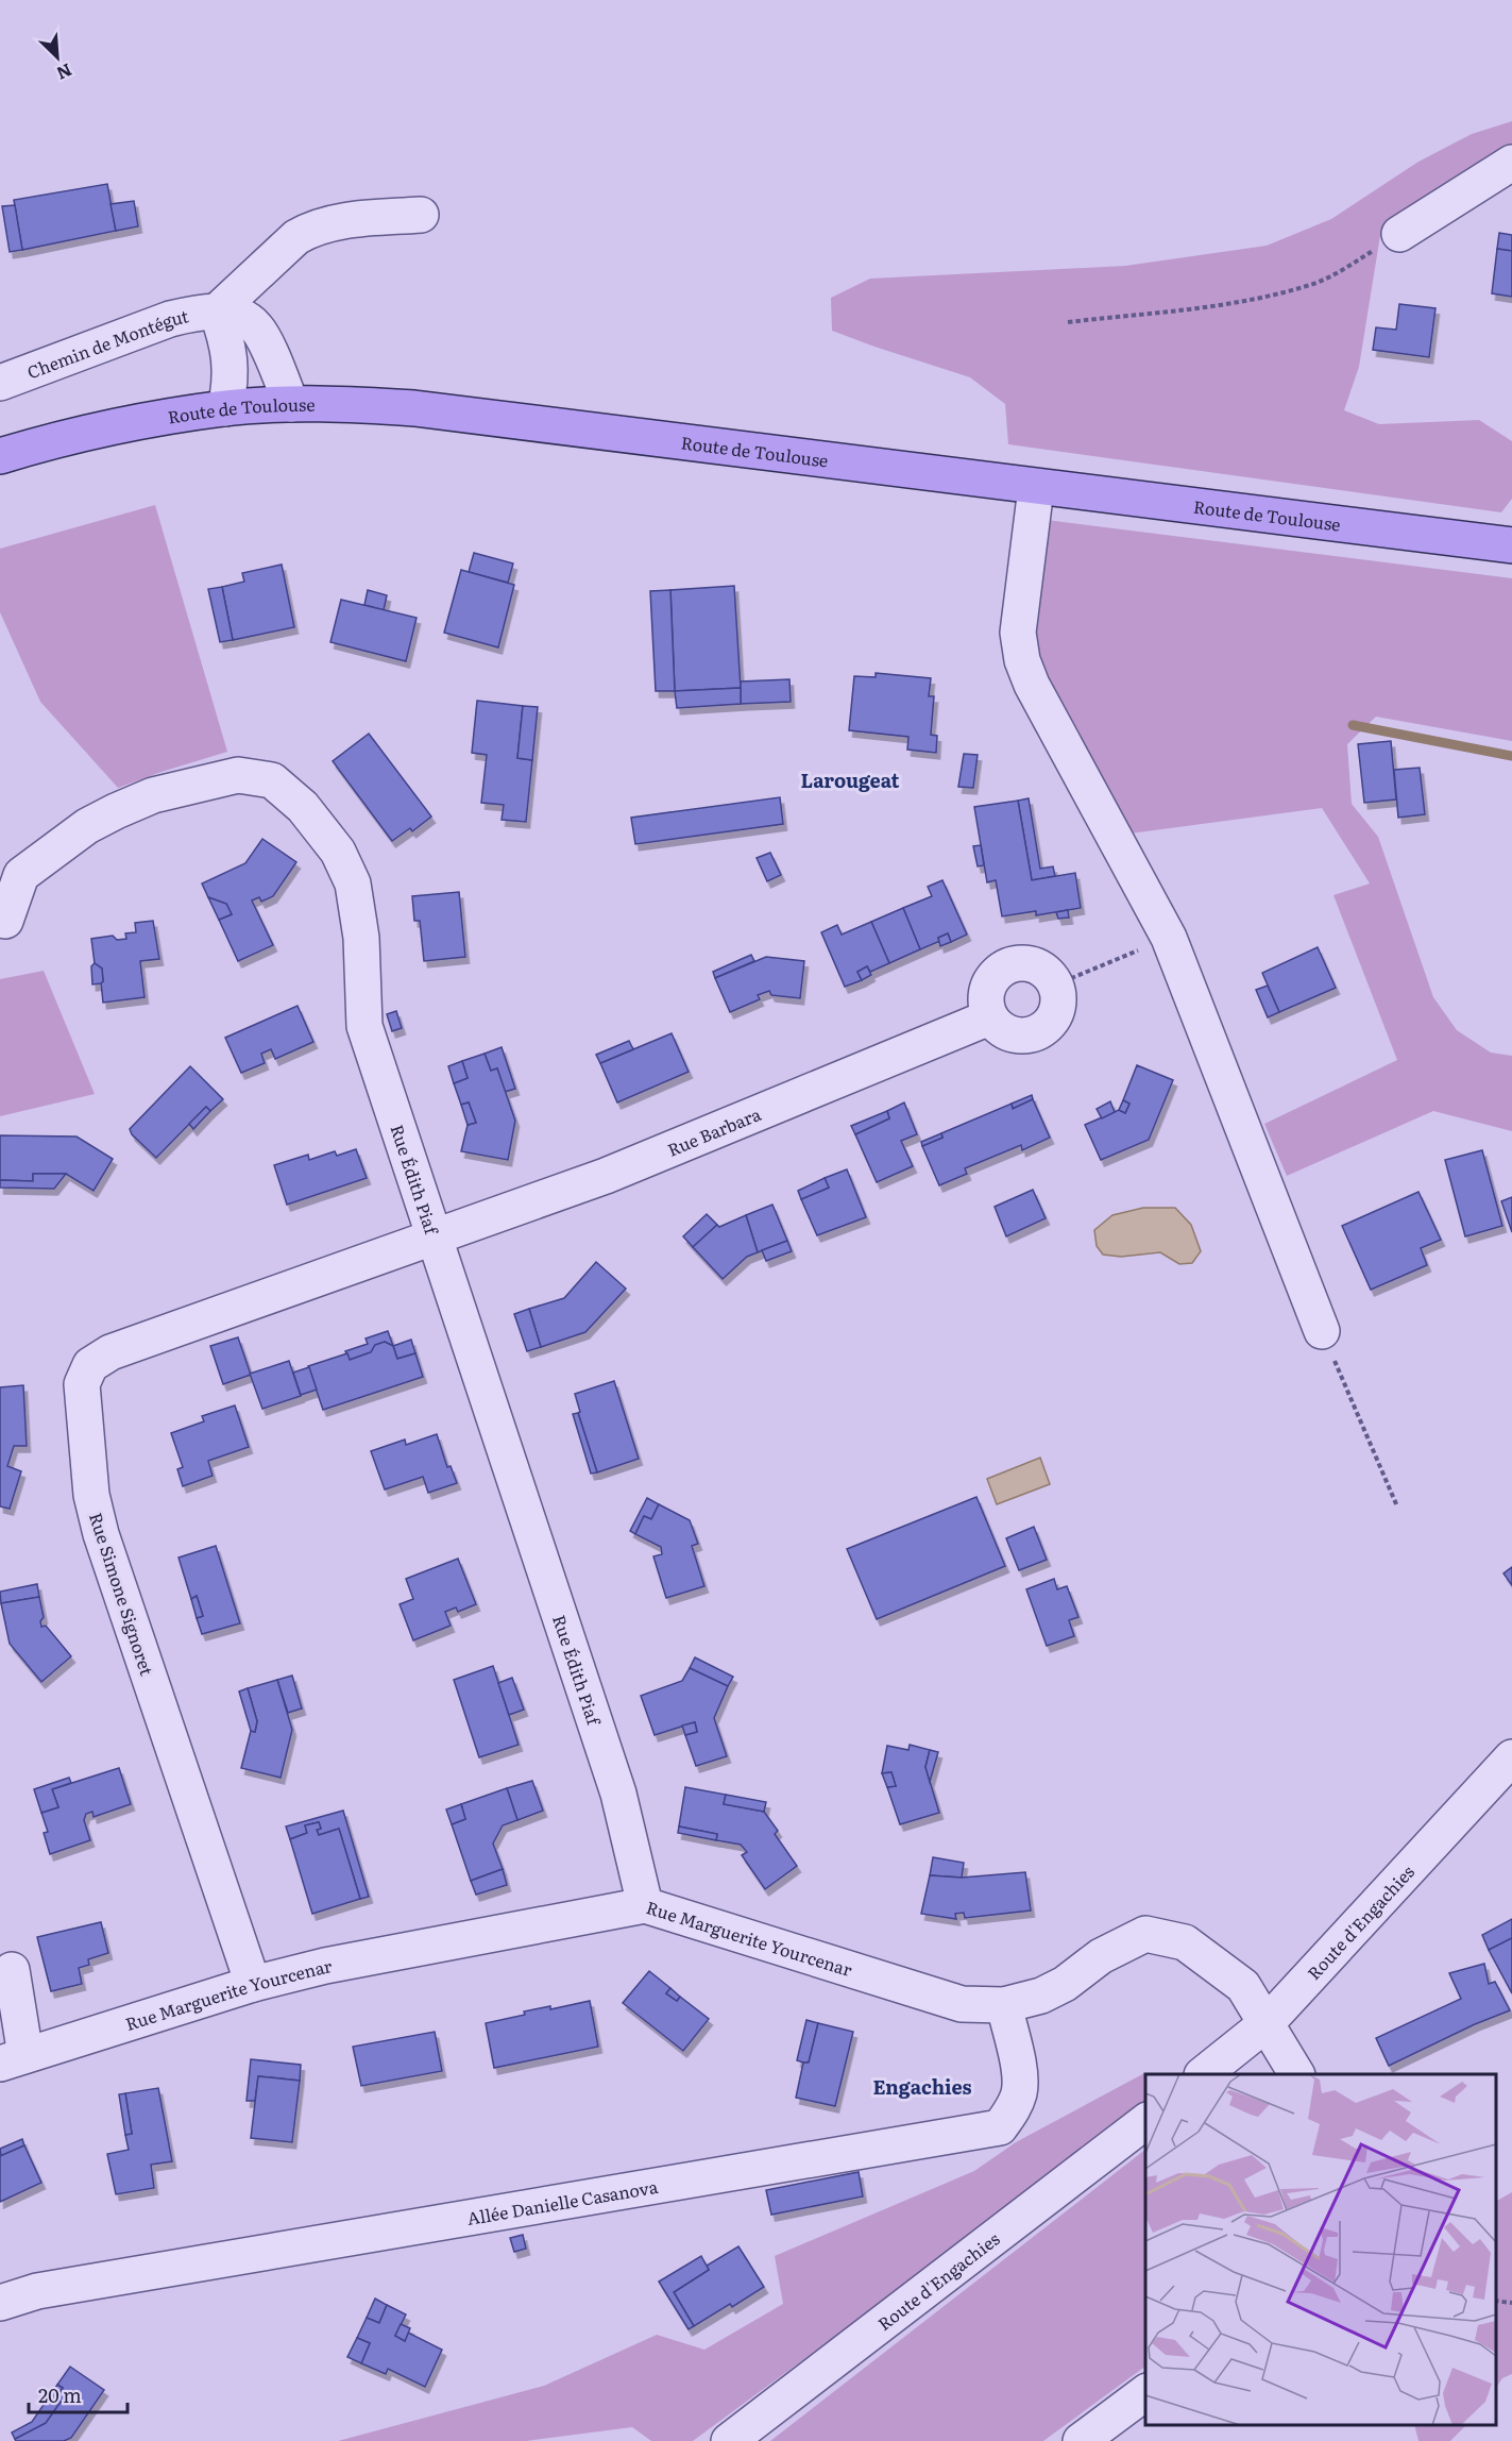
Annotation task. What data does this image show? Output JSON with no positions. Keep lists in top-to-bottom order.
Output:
{
  "streets": {
    "main road": ["Route de Toulouse"],
    "street": [
      "Chemin de Montégut",
      "Rue Barbara",
      "Rue Édith Piaf",
      "Rue Simone Signoret",
      "Route d'Engachies",
      "Rue Marguerite Yourcenar",
      "Allée Danielle Casanova"
    ]
  },
  "crossings": [
    ["Chemin de Montégut", "Route de Toulouse"],
    ["Rue Barbara", "Rue Édith Piaf"],
    ["Rue Barbara", "Rue Simone Signoret"],
    ["Rue Édith Piaf", "Rue Simone Signoret"],
    ["Rue Édith Piaf", "Rue Marguerite Yourcenar"],
    ["Rue Simone Signoret", "Rue Marguerite Yourcenar"],
    ["Route d'Engachies", "Rue Marguerite Yourcenar"],
    ["Rue Marguerite Yourcenar", "Allée Danielle Casanova"]
  ],
  "districts": ["Larougeat", "Engachies"],
  "scale_bar": "20 m",
  "north": "bottom right"
}
